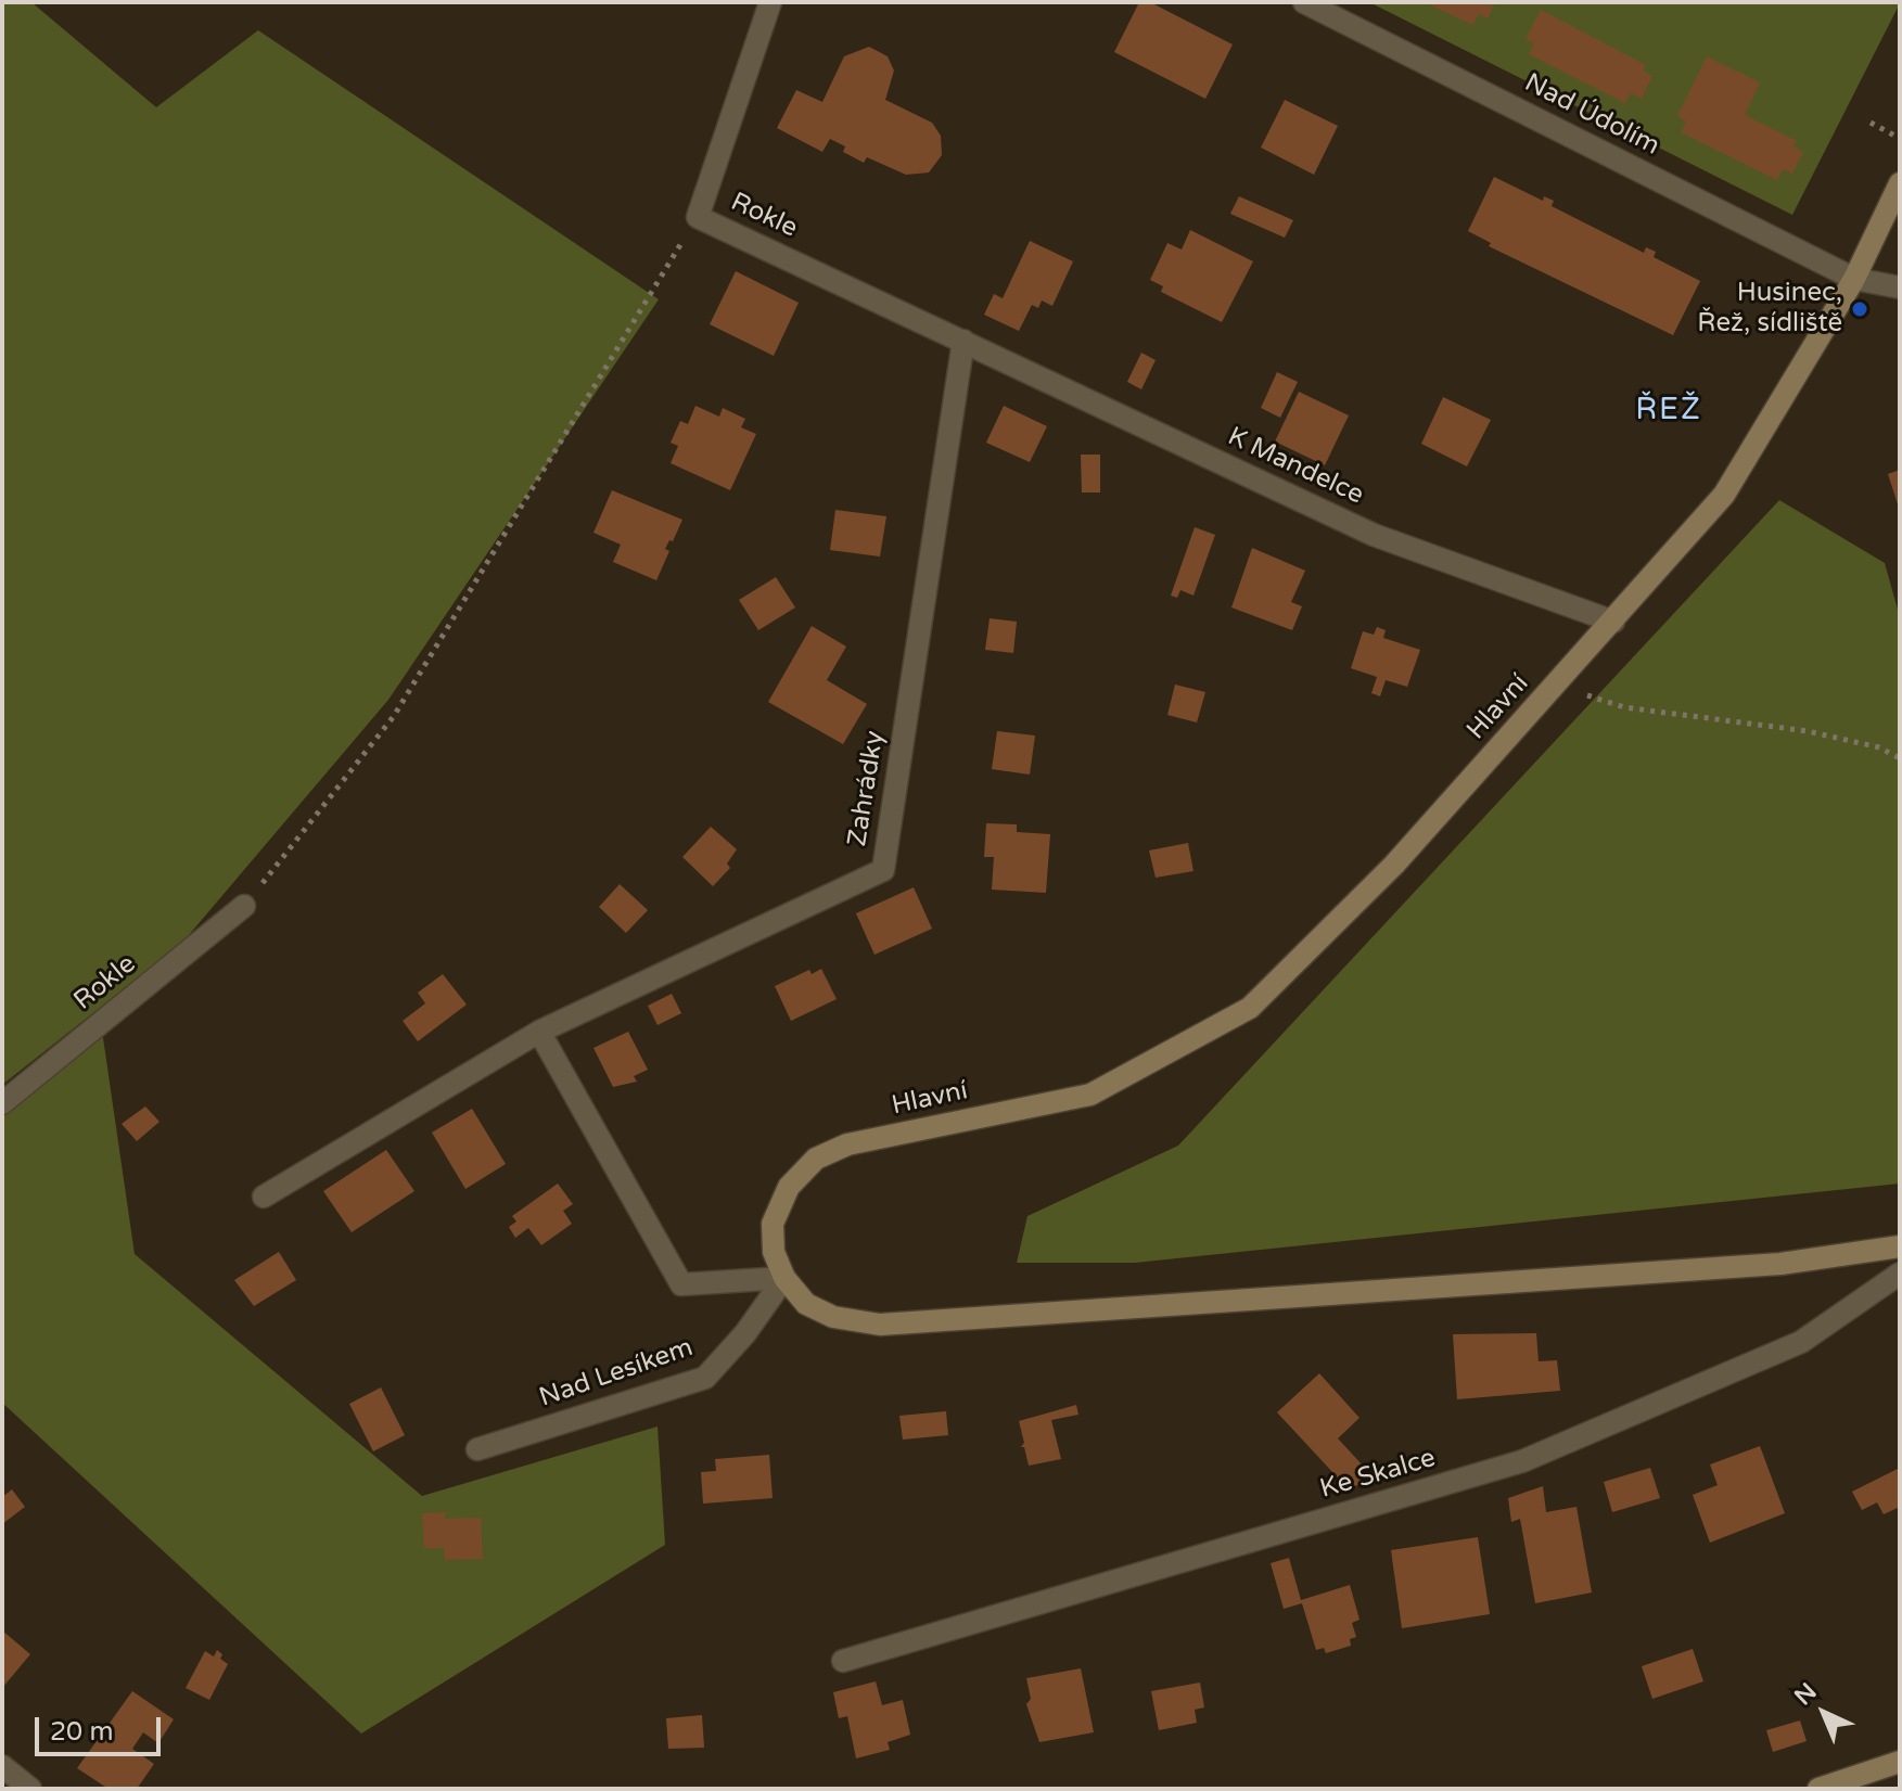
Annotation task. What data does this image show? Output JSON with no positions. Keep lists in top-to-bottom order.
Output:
{
  "streets": {
    "street": [
      "Nad Údolím",
      "Rokle",
      "K Mandelce",
      "Hlavní",
      "Zahrádky",
      "Nad Lesíkem",
      "Ke Skalce"
    ]
  },
  "crossings": [
    ["Nad Údolím", "Hlavní"],
    ["Rokle", "K Mandelce"],
    ["Rokle", "Zahrádky"],
    ["K Mandelce", "Hlavní"],
    ["K Mandelce", "Zahrádky"],
    ["Hlavní", "Nad Lesíkem"]
  ],
  "districts": ["ŘEŽ"],
  "places": ["Husinec, Řež, sídliště"],
  "scale_bar": "20 m",
  "north": "top left"
}
